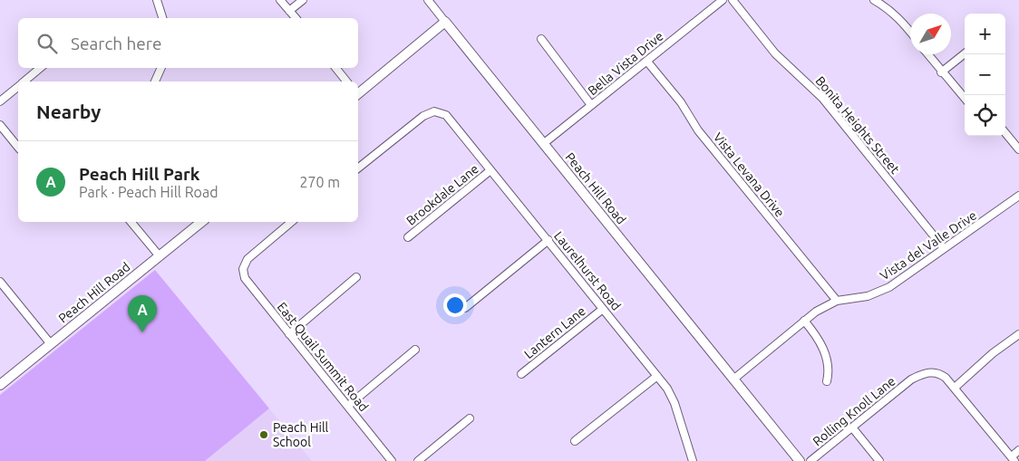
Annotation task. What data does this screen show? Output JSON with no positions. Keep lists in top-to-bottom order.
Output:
{
  "streets": {
    "street": [
      "Bella Vista Drive",
      "Bonita Heights Street",
      "Vista Levana Drive",
      "Peach Hill Road",
      "Brookdale Lane",
      "Vista del Valle Drive",
      "Laurelhurst Road",
      "Lantern Lane",
      "East Quail Summit Road",
      "Rolling Knoll Lane"
    ]
  },
  "crossings": [
    ["Bella Vista Drive", "Vista Levana Drive"],
    ["Bella Vista Drive", "Peach Hill Road"],
    ["Bonita Heights Street", "Vista del Valle Drive"],
    ["Vista Levana Drive", "Vista del Valle Drive"],
    ["Peach Hill Road", "Vista del Valle Drive"],
    ["Brookdale Lane", "Laurelhurst Road"],
    ["Laurelhurst Road", "Lantern Lane"]
  ],
  "places": ["Peach Hill School"],
  "north": "top right",
  "page": {
    "map_buttons": ["+", "−"],
    "search": "Search here",
    "heading": "Nearby",
    "list": [
      {
        "mark": "A",
        "name": "Peach Hill Park",
        "note": "Park · Peach Hill Road",
        "value": "270 m"
      }
    ],
    "pins": "A"
  }
}
